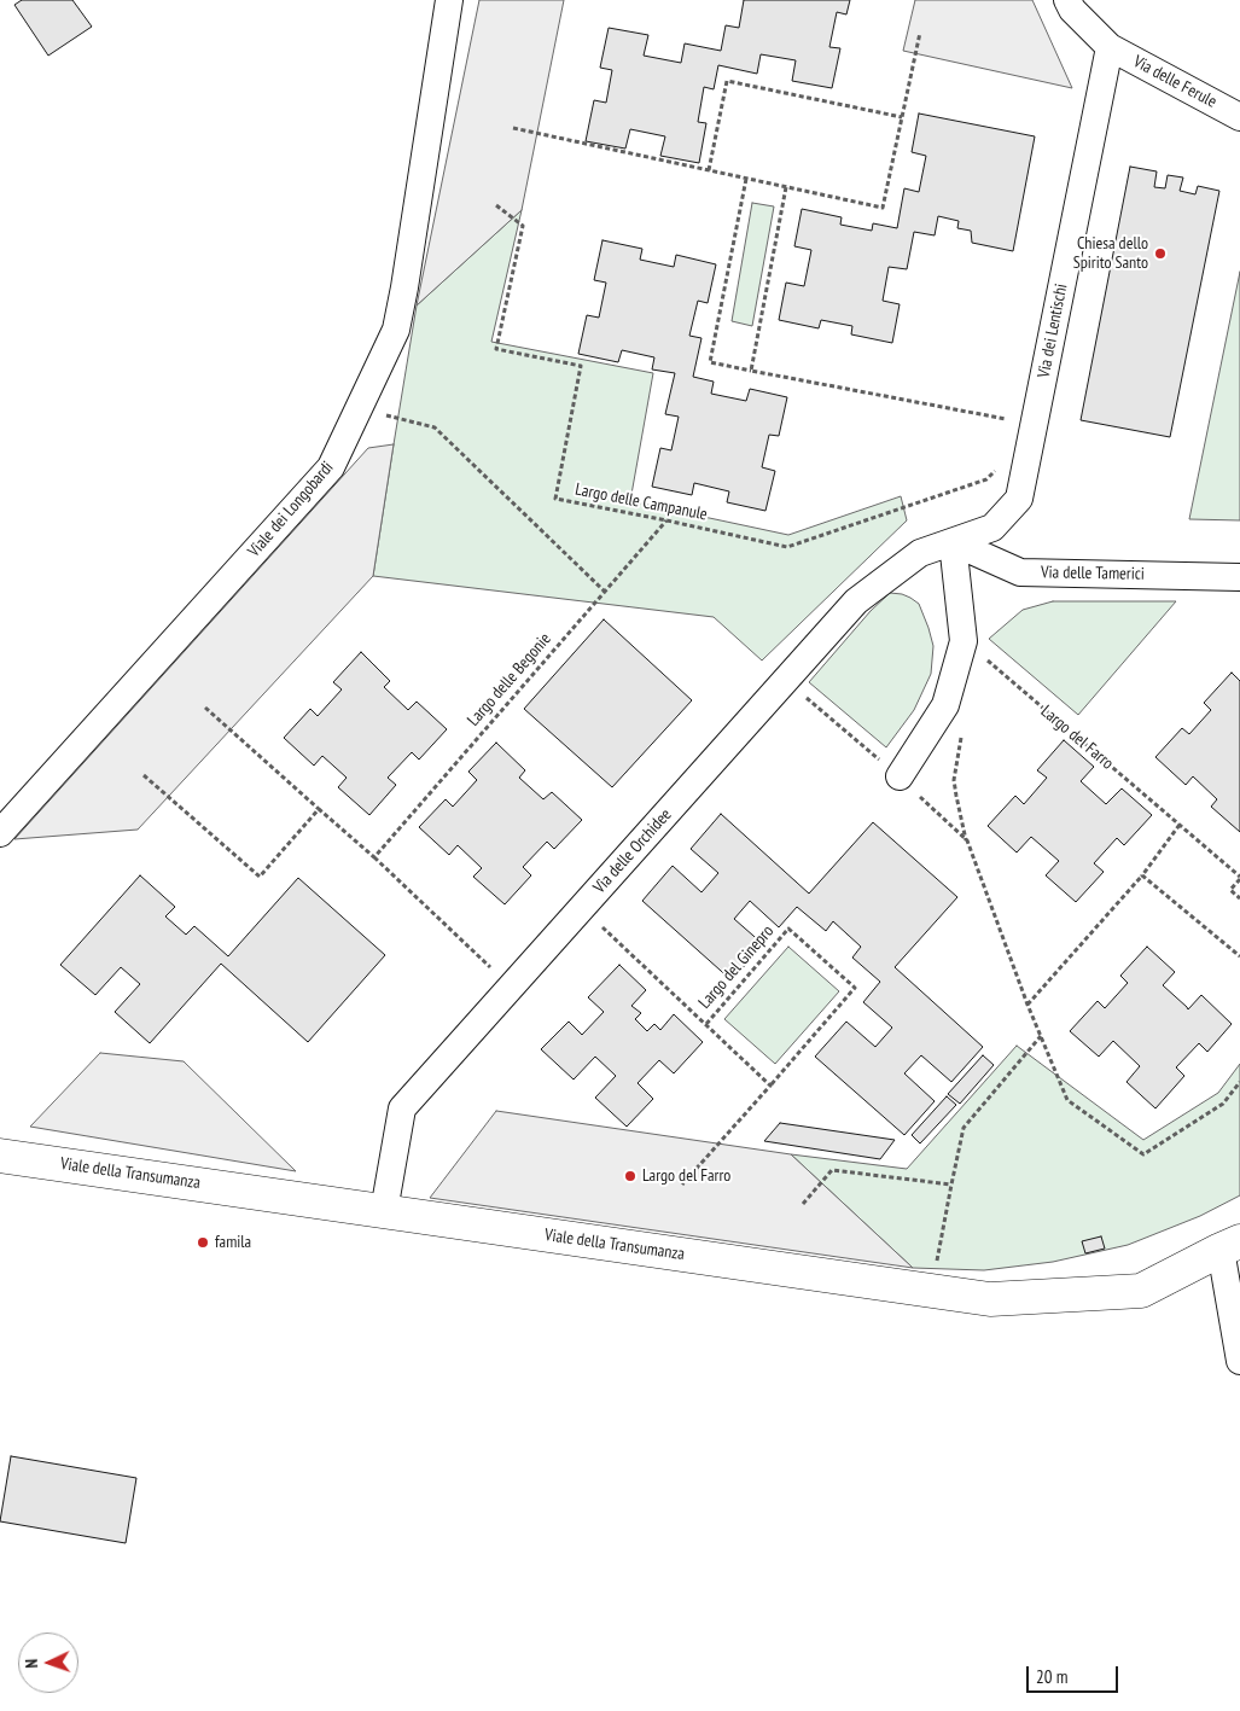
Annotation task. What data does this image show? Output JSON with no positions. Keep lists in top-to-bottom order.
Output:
{
  "streets": {
    "street": [
      "Via delle Ferule",
      "Via dei Lentischi",
      "Viale dei Longobardi",
      "Via delle Tamerici",
      "Via delle Orchidee",
      "Viale della Transumanza"
    ],
    "path": [
      "Largo delle Campanule",
      "Largo delle Begonie",
      "Largo del Farro",
      "Largo del Ginepro"
    ]
  },
  "crossings": [
    ["Via delle Ferule", "Via dei Lentischi"],
    ["Via dei Lentischi", "Via delle Tamerici"],
    ["Via dei Lentischi", "Via delle Orchidee"],
    ["Largo delle Campanule", "Largo delle Begonie"],
    ["Via delle Tamerici", "Via delle Orchidee"],
    ["Via delle Orchidee", "Largo del Ginepro"],
    ["Via delle Orchidee", "Viale della Transumanza"]
  ],
  "places": ["Chiesa dello Spirito Santo", "Largo del Farro", "famila"],
  "scale_bar": "20 m",
  "north": "left"
}
